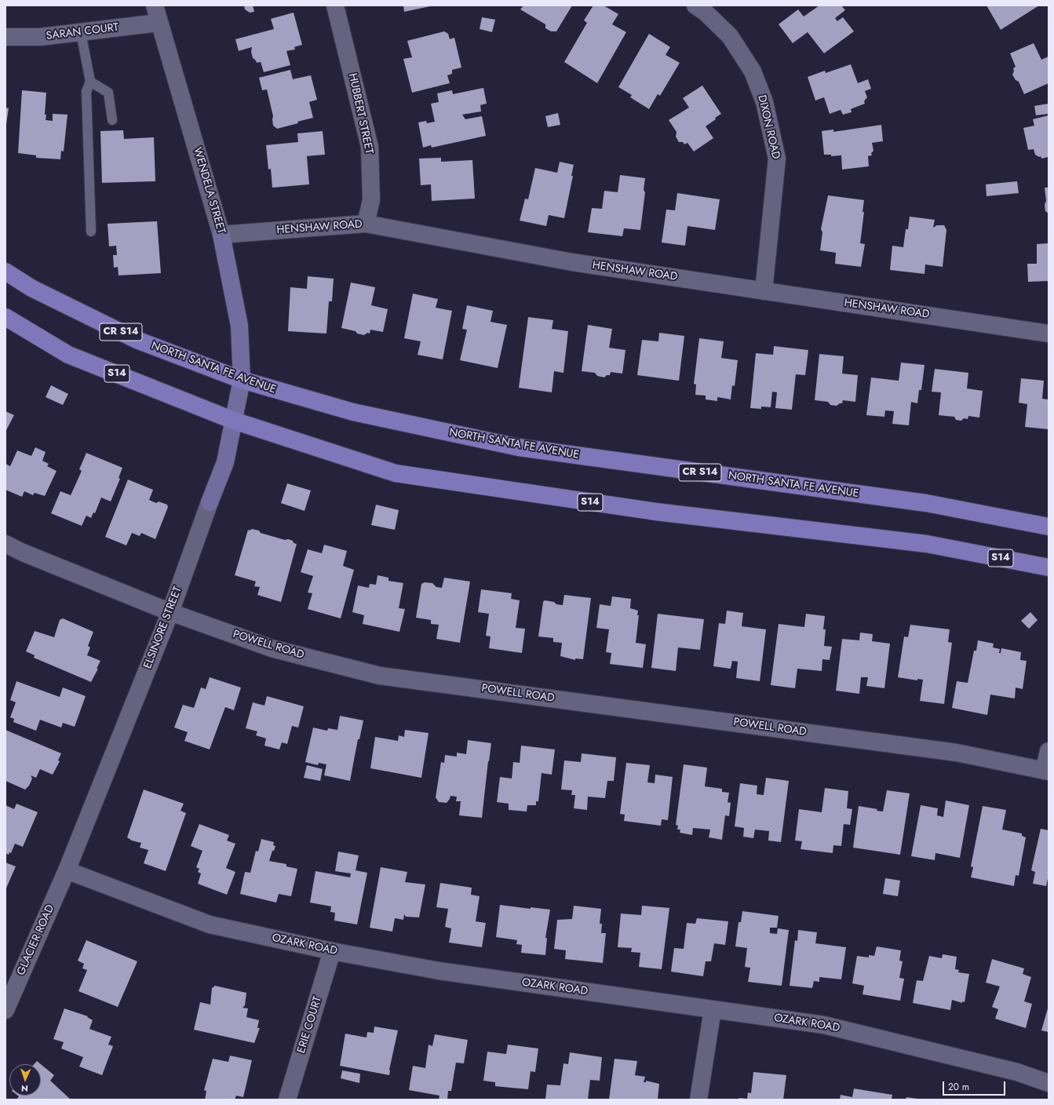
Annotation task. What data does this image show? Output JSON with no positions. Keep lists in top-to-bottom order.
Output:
{
  "streets": {
    "main road": ["CR S14", "NORTH SANTA FE AVENUE", "S14"],
    "street": [
      "SARAN COURT",
      "HUBBERT STREET",
      "DIXON ROAD",
      "WENDELA STREET",
      "HENSHAW ROAD",
      "ELSINORE STREET",
      "POWELL ROAD",
      "GLACIER ROAD",
      "OZARK ROAD",
      "ERIE COURT"
    ]
  },
  "crossings": [
    ["SARAN COURT", "WENDELA STREET"],
    ["HUBBERT STREET", "HENSHAW ROAD"],
    ["DIXON ROAD", "HENSHAW ROAD"],
    ["WENDELA STREET", "HENSHAW ROAD"],
    ["WENDELA STREET", "NORTH SANTA FE AVENUE"],
    ["WENDELA STREET", "ELSINORE STREET"],
    ["NORTH SANTA FE AVENUE", "ELSINORE STREET"],
    ["S14", "ELSINORE STREET"],
    ["ELSINORE STREET", "POWELL ROAD"],
    ["ELSINORE STREET", "GLACIER ROAD"],
    ["ELSINORE STREET", "OZARK ROAD"],
    ["GLACIER ROAD", "OZARK ROAD"],
    ["OZARK ROAD", "ERIE COURT"]
  ],
  "scale_bar": "20 m",
  "north": "bottom"
}
